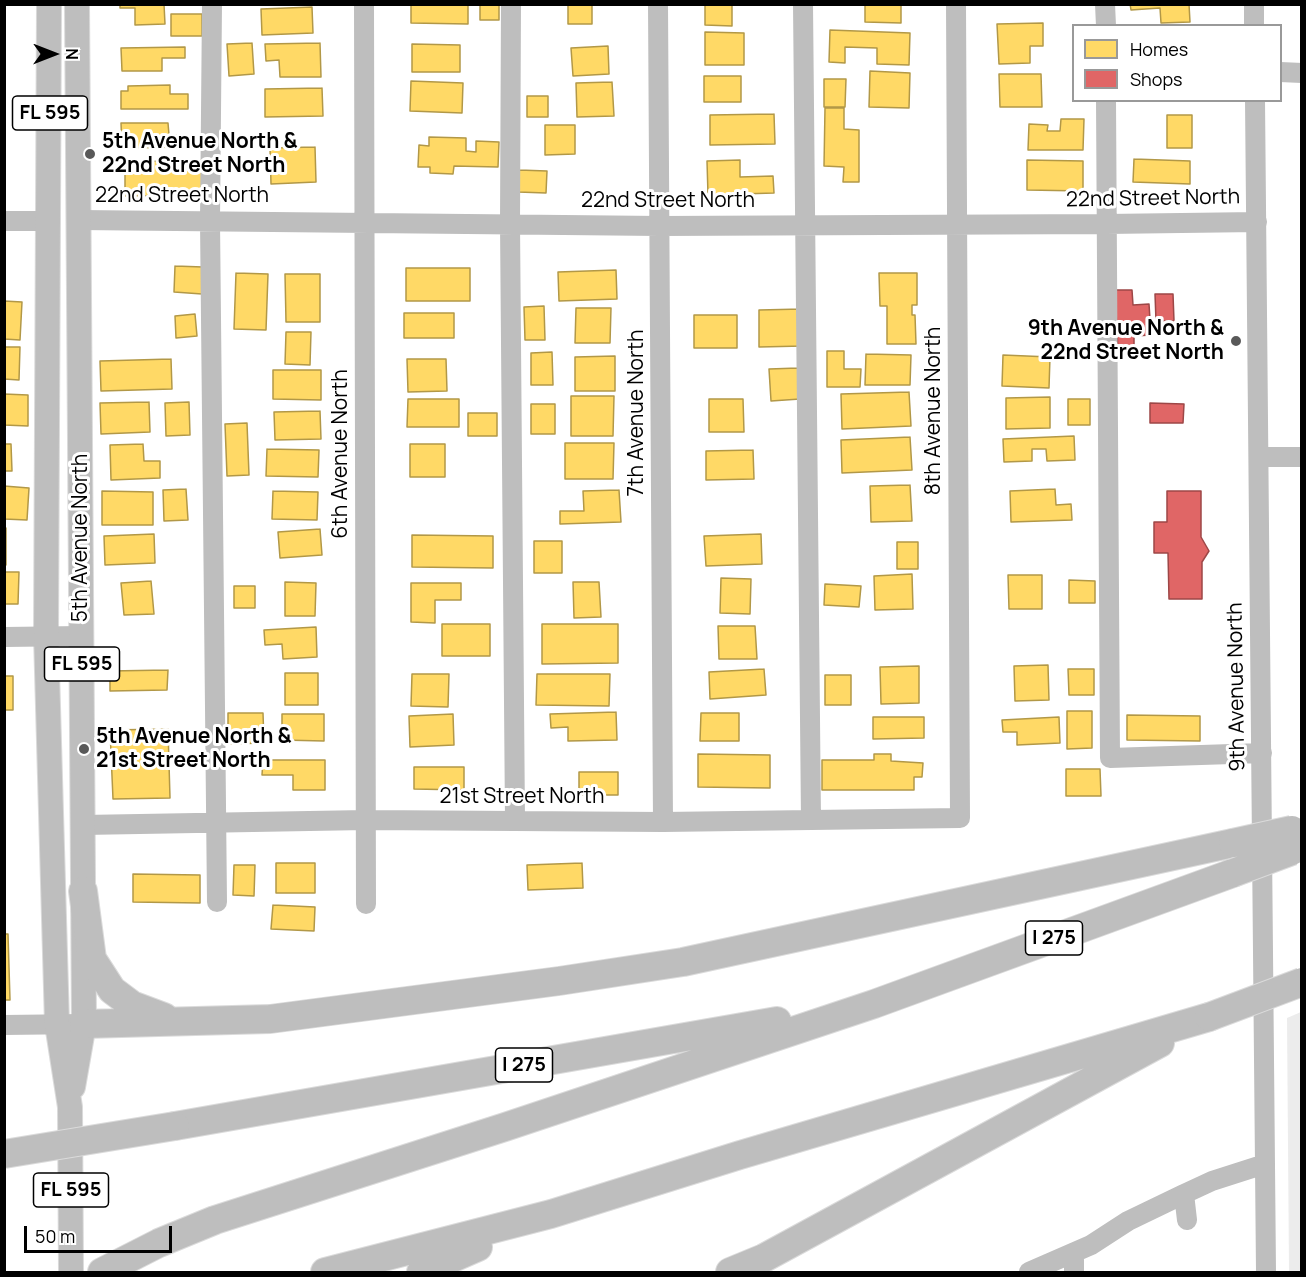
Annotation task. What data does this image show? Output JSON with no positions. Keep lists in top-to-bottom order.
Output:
{
  "streets": {
    "highway": ["I 275"],
    "main road": ["FL 595", "5th Avenue North"],
    "street": [
      "22nd Street North",
      "8th Avenue North",
      "7th Avenue North",
      "6th Avenue North",
      "9th Avenue North",
      "21st Street North"
    ]
  },
  "crossings": [
    ["22nd Street North", "8th Avenue North"],
    ["22nd Street North", "7th Avenue North"],
    ["22nd Street North", "6th Avenue North"],
    ["22nd Street North", "5th Avenue North"],
    ["22nd Street North", "9th Avenue North"],
    ["8th Avenue North", "21st Street North"],
    ["7th Avenue North", "21st Street North"],
    ["6th Avenue North", "21st Street North"],
    ["5th Avenue North", "21st Street North"]
  ],
  "places": ["5th Avenue North & 22nd Street North", "9th Avenue North & 22nd Street North", "5th Avenue North & 21st Street North"],
  "legend": ["Homes", "Shops"],
  "scale_bar": "50 m",
  "north": "right"
}
